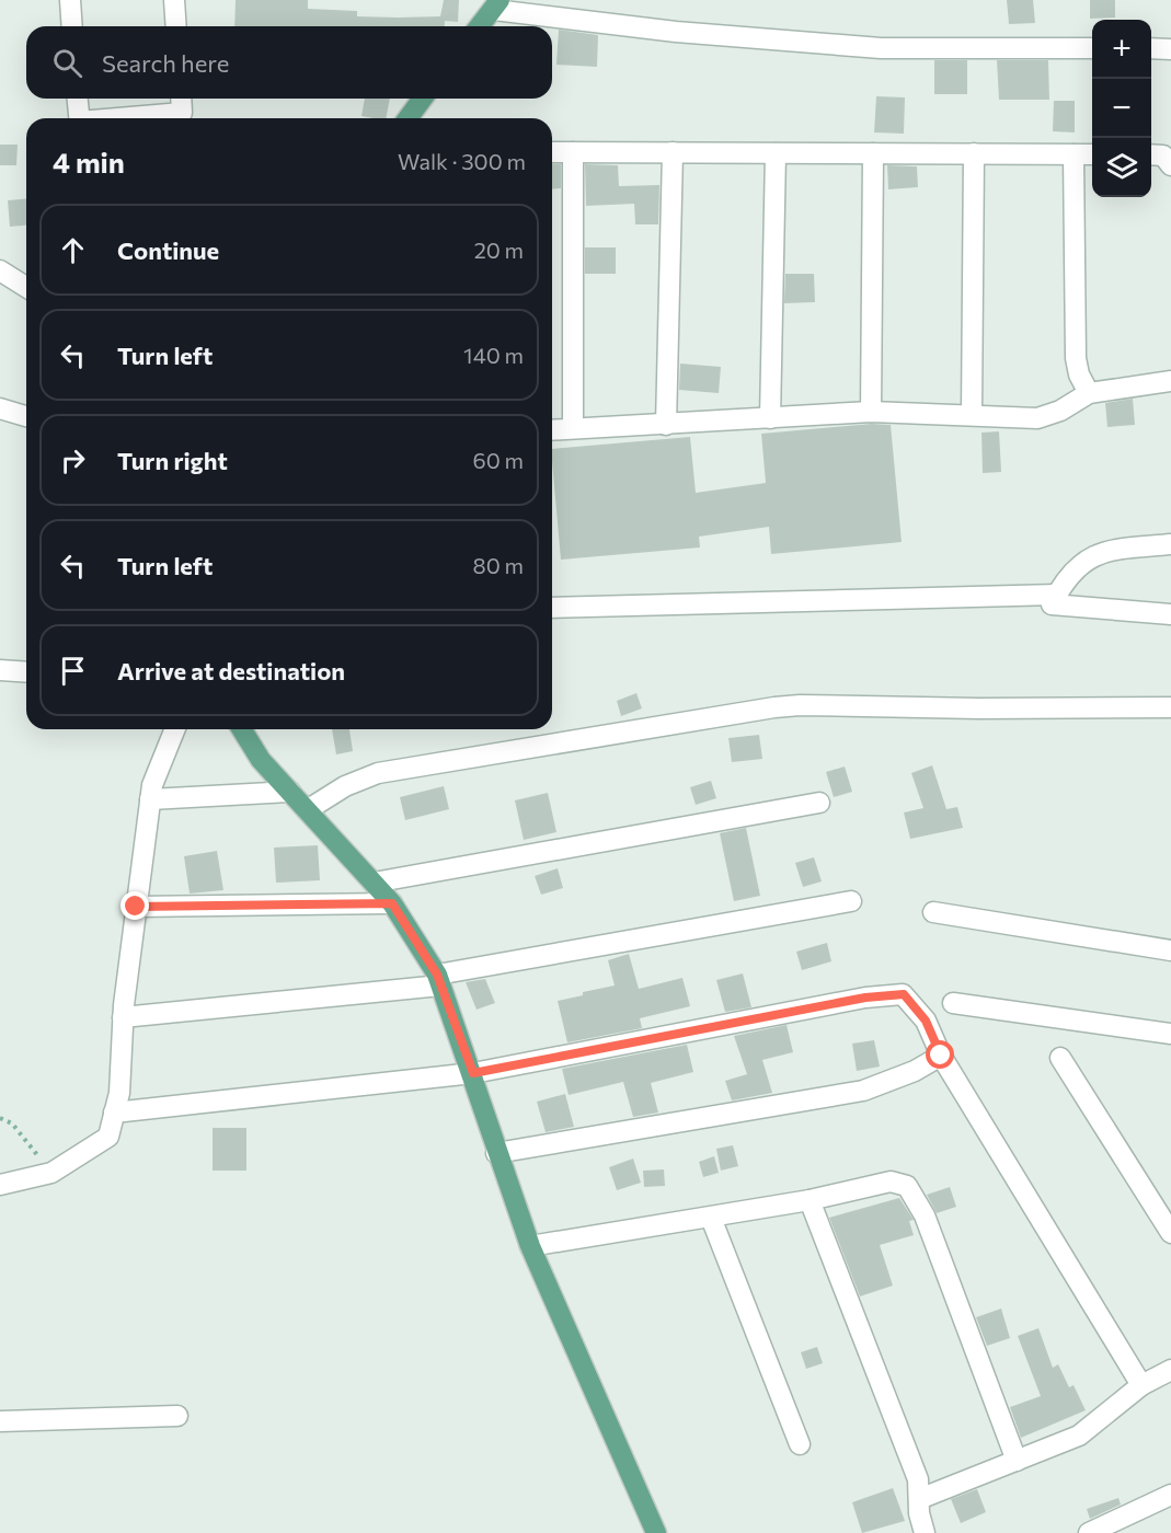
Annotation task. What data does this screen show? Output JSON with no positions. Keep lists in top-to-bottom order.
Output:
{
  "page": {
    "map_buttons": ["+", "−"],
    "search": "Search here",
    "heading": ["4 min", "Walk · 300 m"],
    "list": [
      ["Continue", "20 m"],
      ["Turn left", "140 m"],
      ["Turn right", "60 m"],
      ["Turn left", "80 m"],
      "Arrive at destination"
    ]
  }
}
